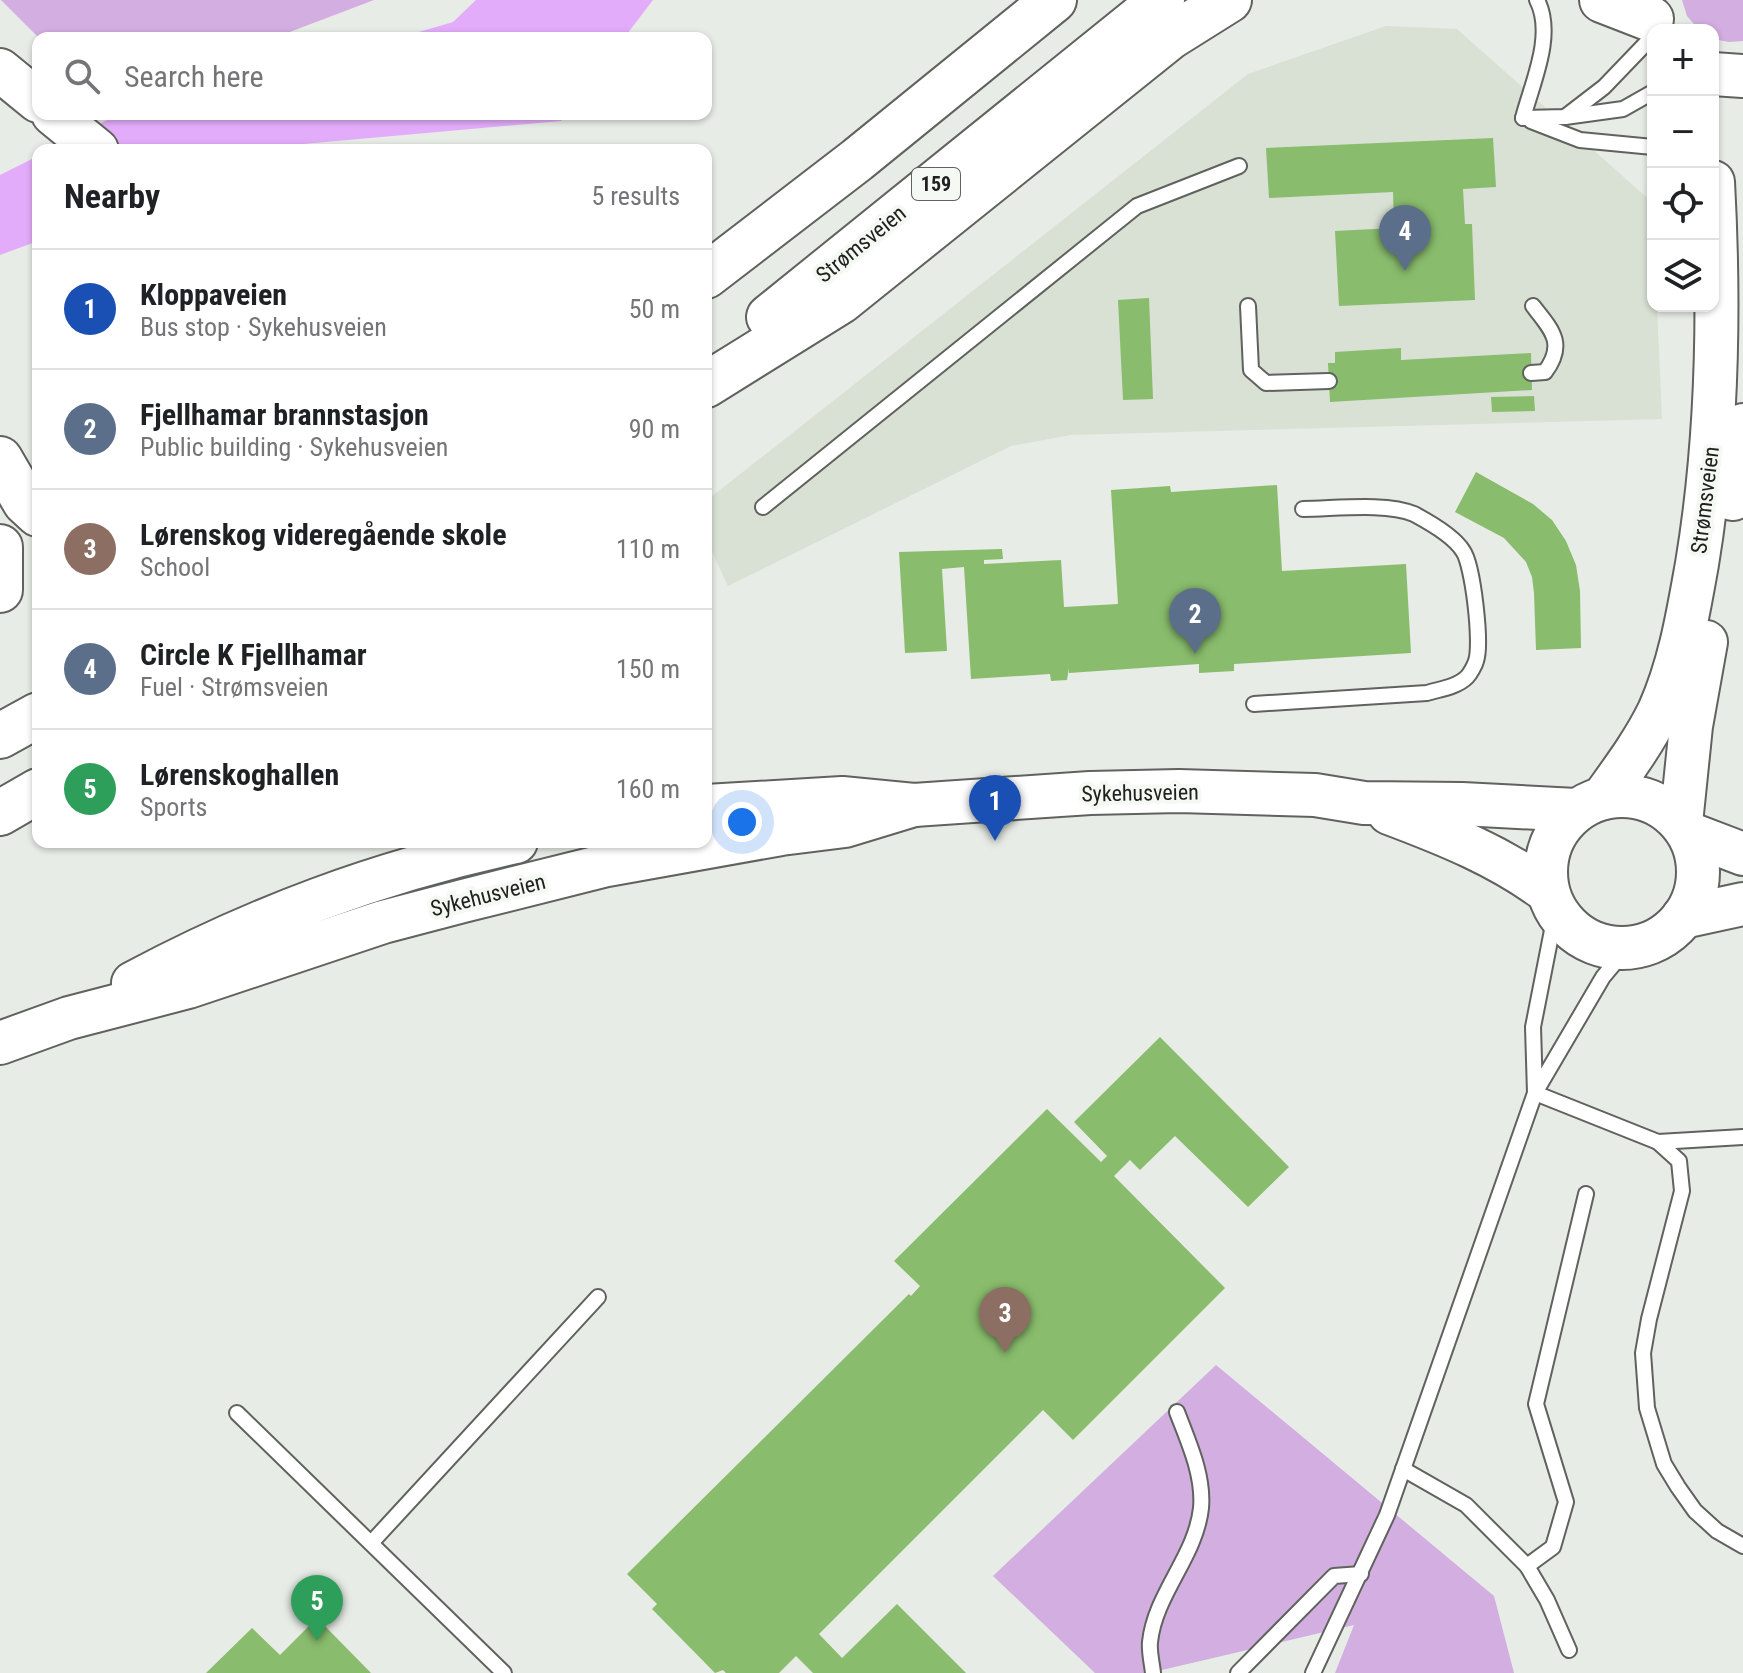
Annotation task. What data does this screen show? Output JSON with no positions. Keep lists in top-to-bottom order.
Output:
{
  "streets": {
    "highway": ["159", "Strømsveien"],
    "main road": ["Sykehusveien"]
  },
  "crossings": [
    ["Strømsveien", "Sykehusveien"]
  ],
  "page": {
    "map_buttons": ["+", "−"],
    "search": "Search here",
    "heading": ["Nearby", "5 results"],
    "pins": [
      "4",
      "2",
      "1",
      "3",
      "5"
    ],
    "list": [
      {
        "mark": "1",
        "name": "Kloppaveien",
        "note": "Bus stop · Sykehusveien",
        "value": "50 m"
      },
      {
        "mark": "2",
        "name": "Fjellhamar brannstasjon",
        "note": "Public building · Sykehusveien",
        "value": "90 m"
      },
      {
        "mark": "3",
        "name": "Lørenskog videregående skole",
        "note": "School",
        "value": "110 m"
      },
      {
        "mark": "4",
        "name": "Circle K Fjellhamar",
        "note": "Fuel · Strømsveien",
        "value": "150 m"
      },
      {
        "mark": "5",
        "name": "Lørenskoghallen",
        "note": "Sports",
        "value": "160 m"
      }
    ]
  }
}
